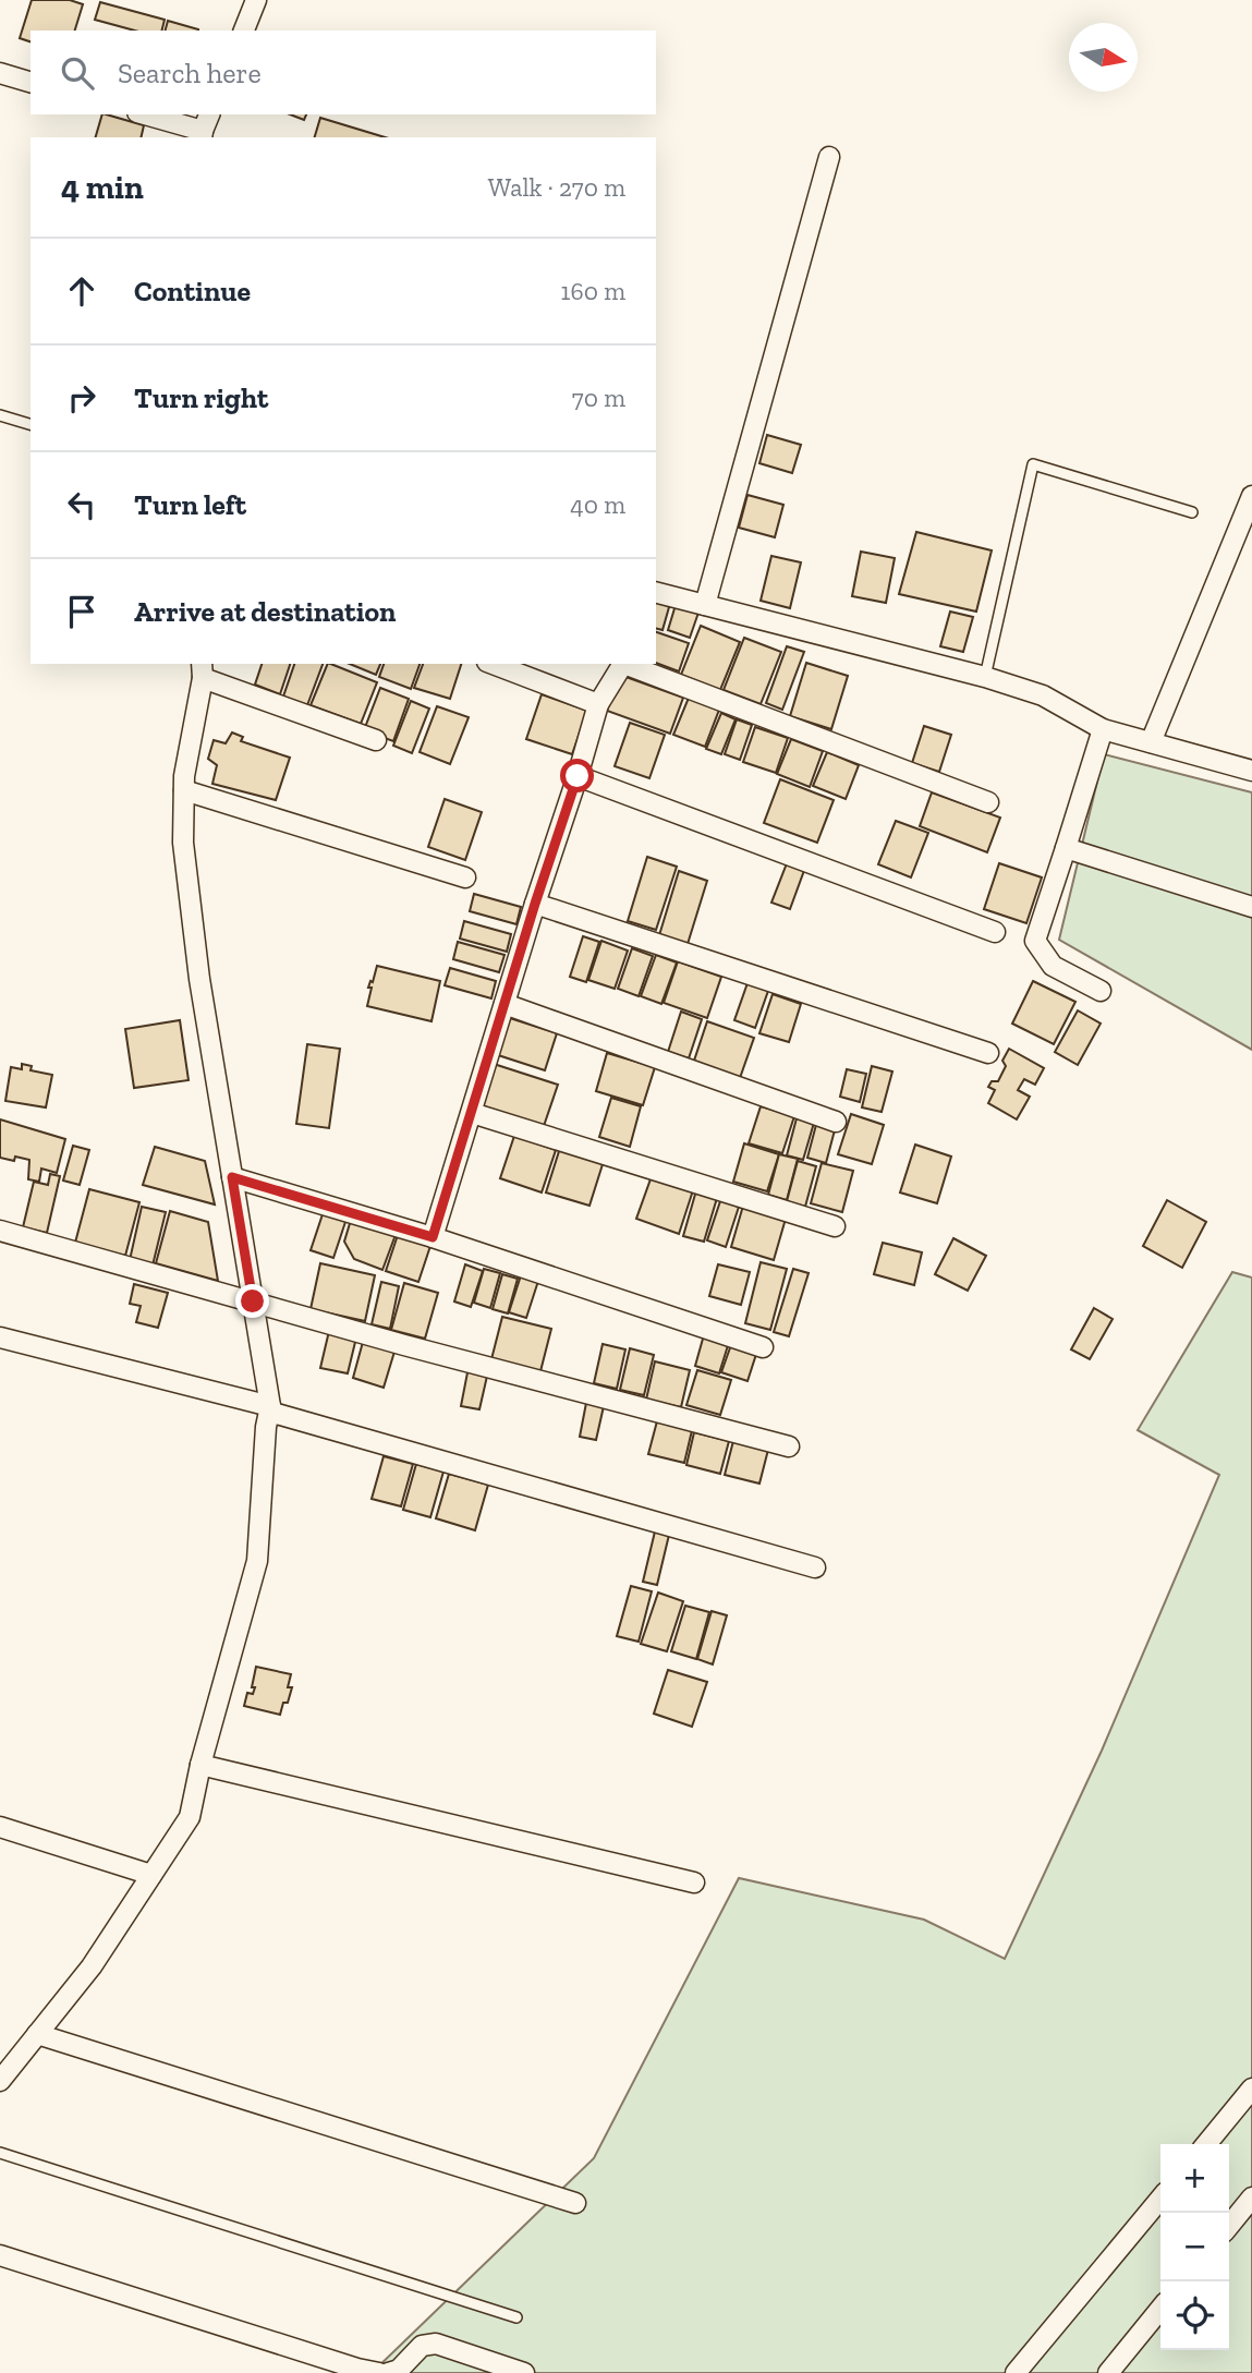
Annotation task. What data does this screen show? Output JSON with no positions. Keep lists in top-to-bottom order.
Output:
{
  "north": "right",
  "page": {
    "search": "Search here",
    "heading": ["4 min", "Walk · 270 m"],
    "list": [
      ["Continue", "160 m"],
      ["Turn right", "70 m"],
      ["Turn left", "40 m"],
      "Arrive at destination"
    ],
    "map_buttons": ["+", "−"]
  }
}
